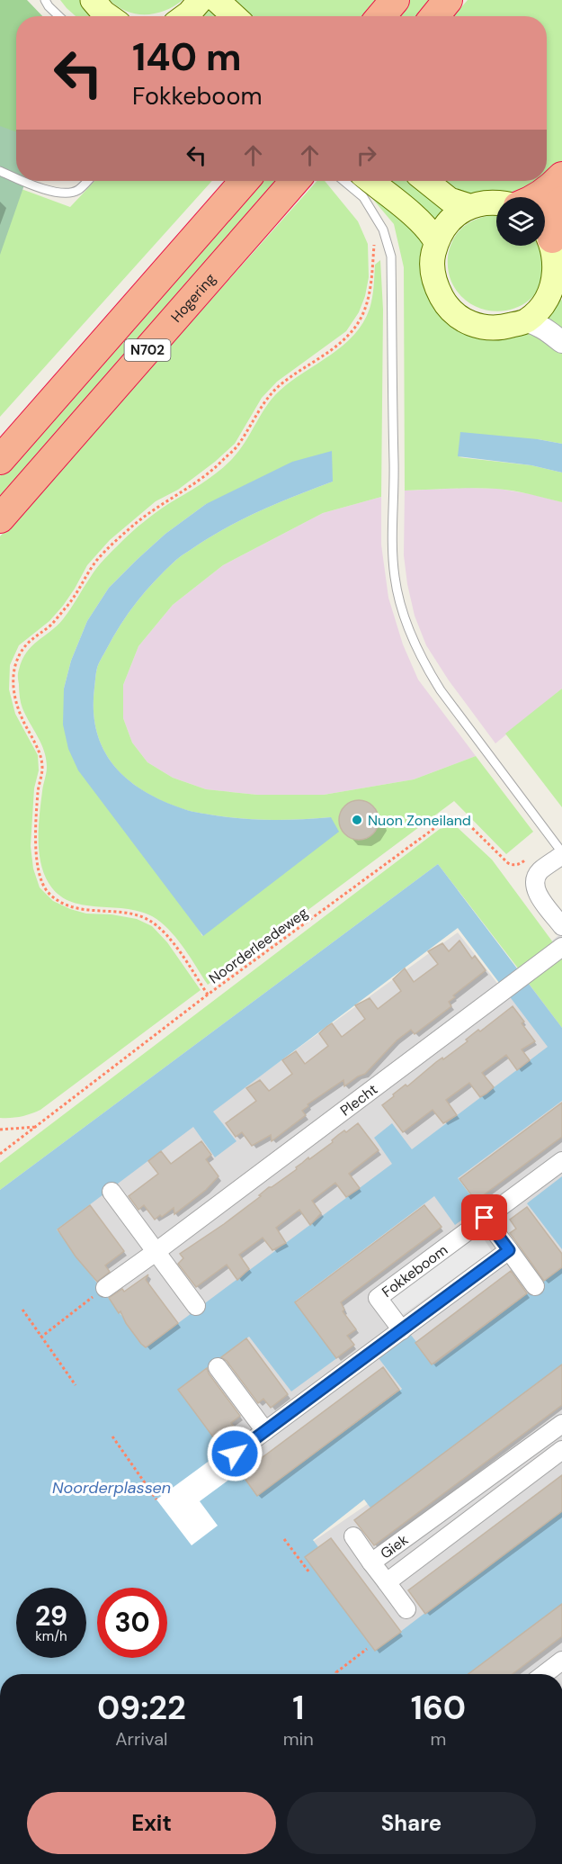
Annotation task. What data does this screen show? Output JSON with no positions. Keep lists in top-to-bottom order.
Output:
{
  "streets": {
    "highway": ["Hogering", "N702"],
    "street": ["Plecht", "Fokkeboom", "Giek"],
    "path": ["Noorderleedeweg"]
  },
  "water": ["Noorderplassen"],
  "places": ["Nuon Zoneiland"],
  "page": {
    "turn": ["140 m", "Fokkeboom"],
    "speed": "29 km/h",
    "limit": "30",
    "eta": [
      "09:22",
      "Arrival",
      "1",
      "min",
      "160",
      "m"
    ],
    "buttons": ["Exit", "Share"]
  }
}
